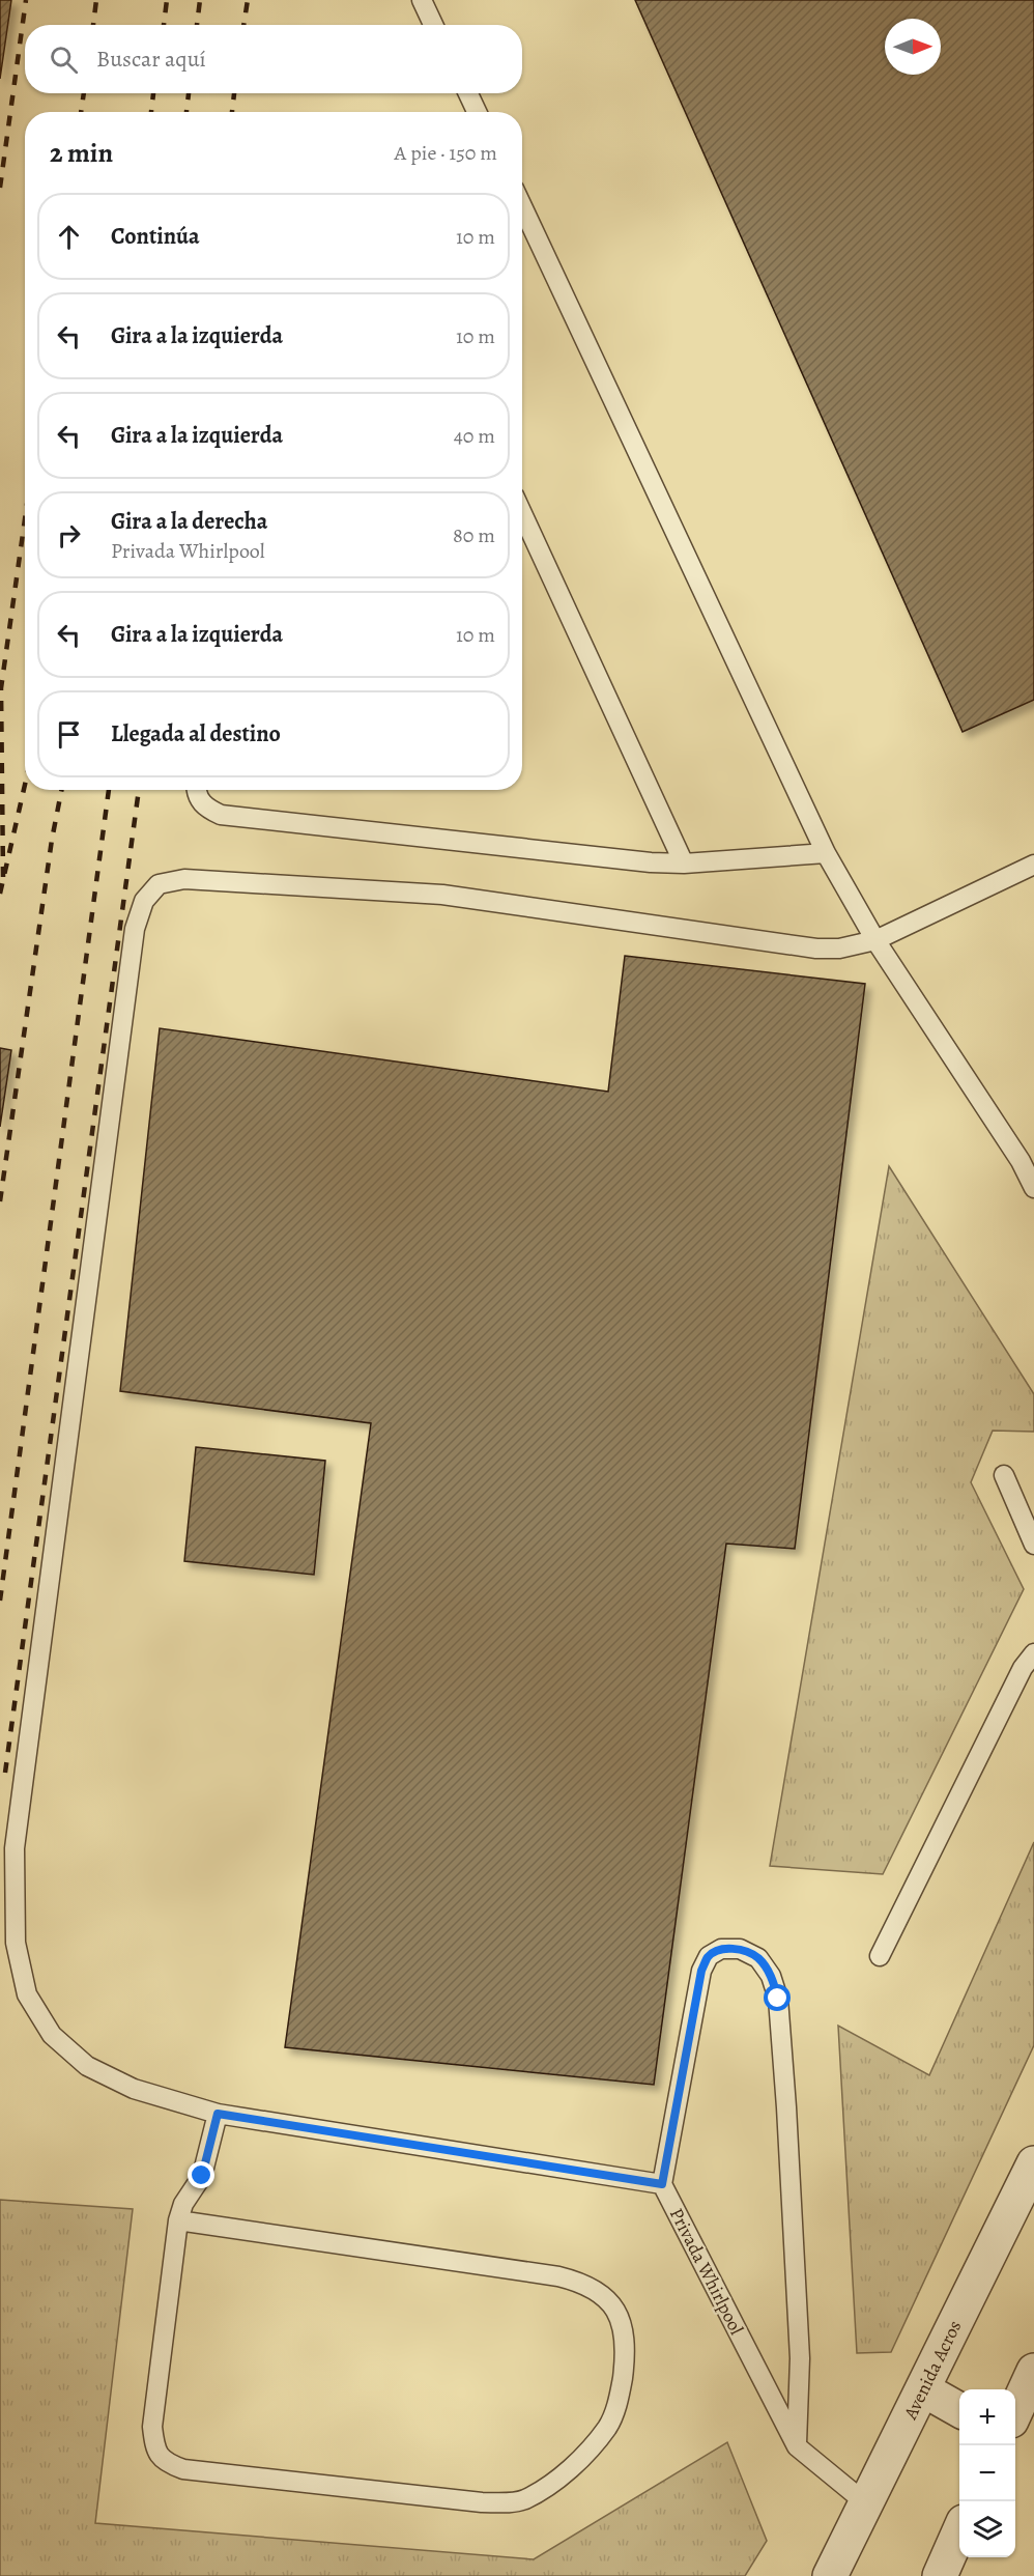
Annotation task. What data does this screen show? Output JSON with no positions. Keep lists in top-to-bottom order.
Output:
{
  "streets": {
    "street": ["Avenida Acros"],
    "lane": ["Privada Whirlpool"]
  },
  "crossings": [
    ["Privada Whirlpool", "Avenida Acros"]
  ],
  "north": "right",
  "page": {
    "search": "Buscar aquí",
    "heading": ["2 min", "A pie · 150 m"],
    "list": [
      ["Continúa", "10 m"],
      ["Gira a la izquierda", "10 m"],
      ["Gira a la izquierda", "40 m"],
      ["Gira a la derecha", "Privada Whirlpool", "80 m"],
      ["Gira a la izquierda", "10 m"],
      "Llegada al destino"
    ],
    "map_buttons": ["+", "−"]
  }
}
